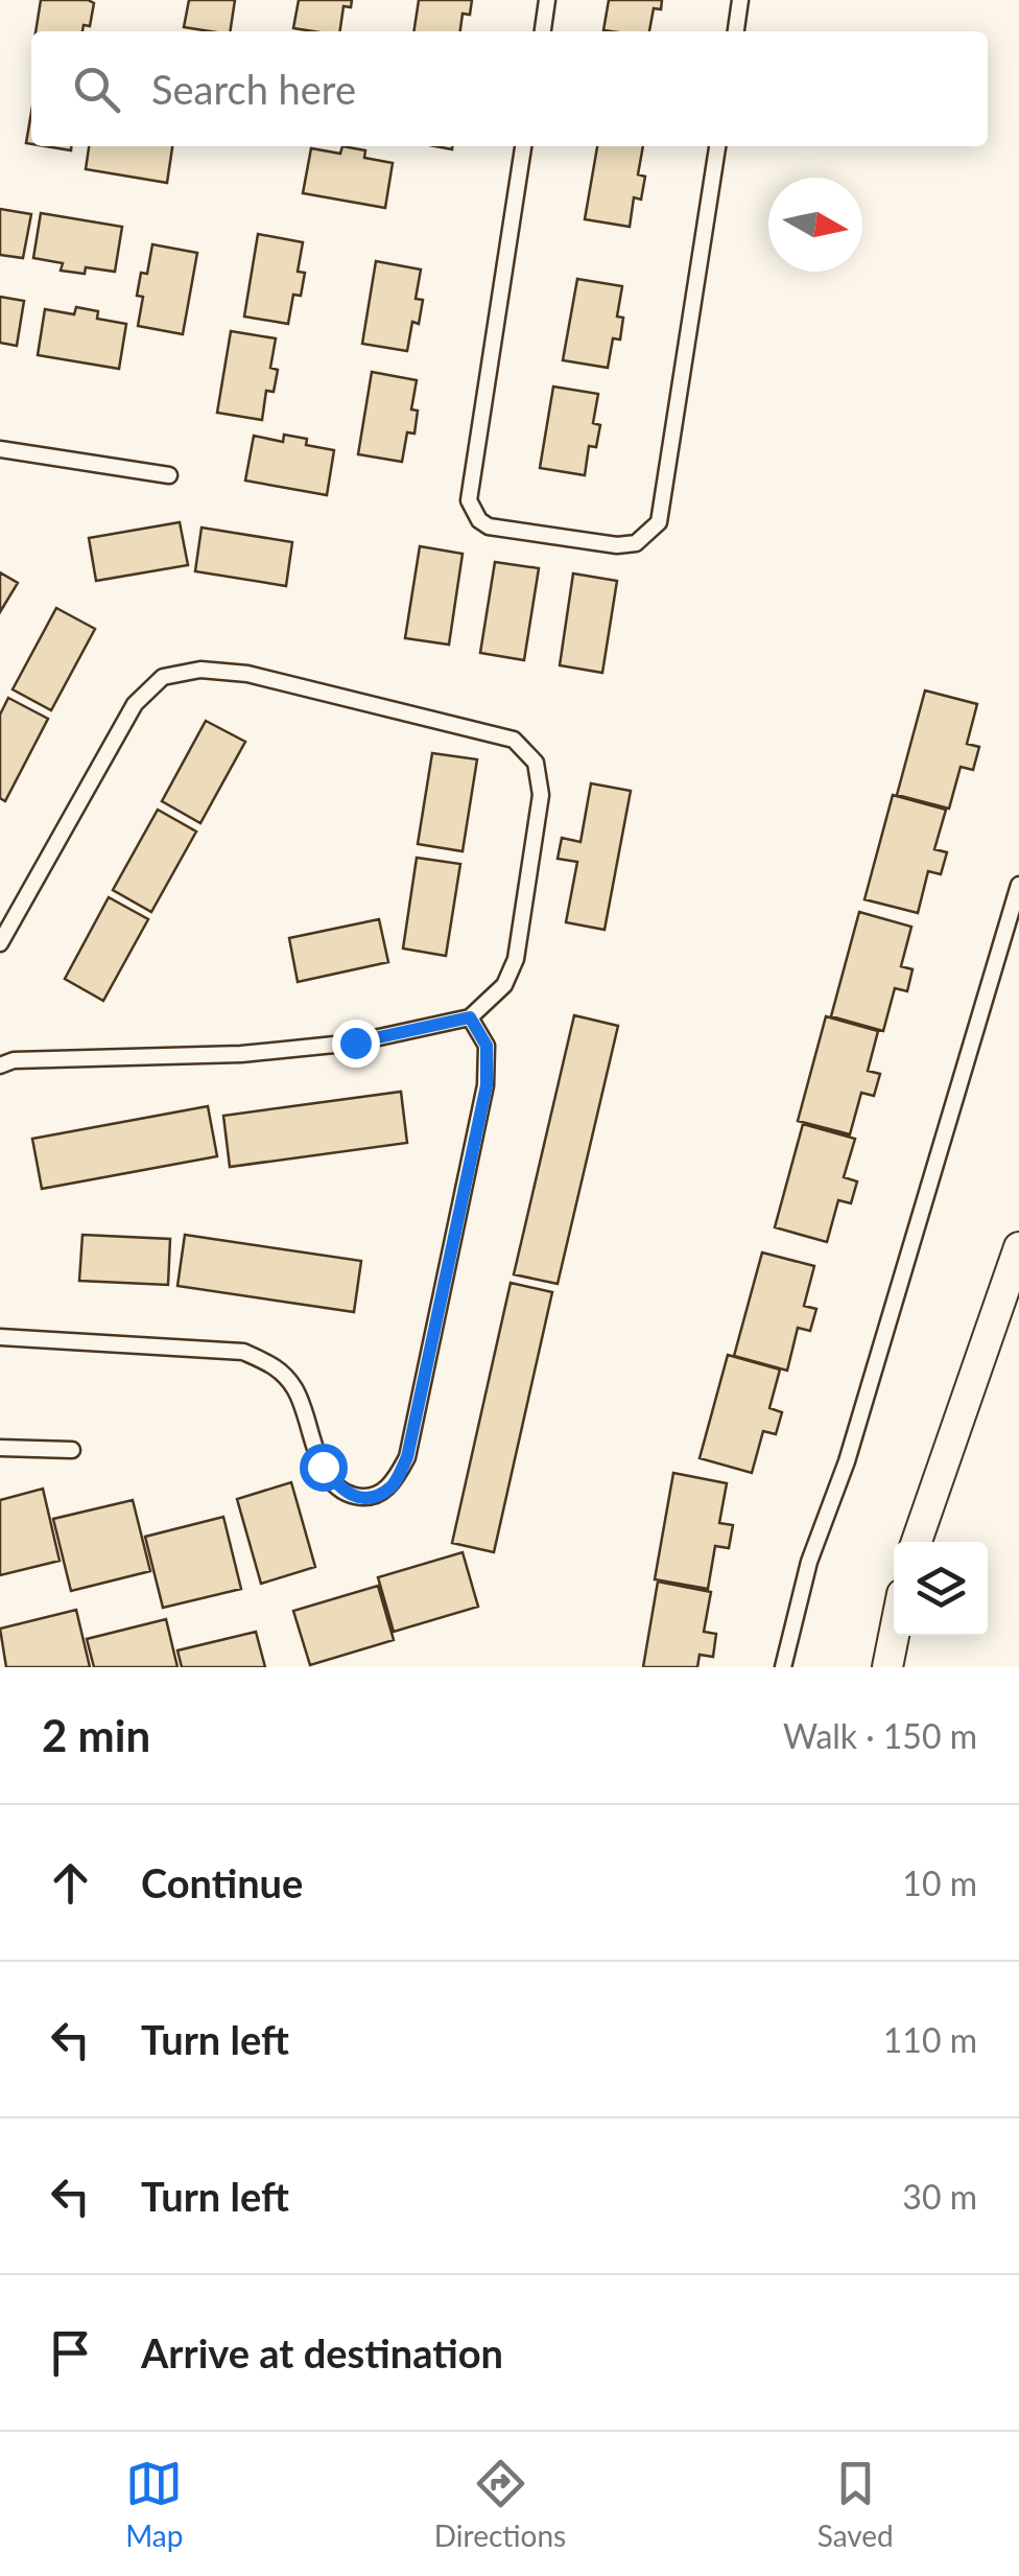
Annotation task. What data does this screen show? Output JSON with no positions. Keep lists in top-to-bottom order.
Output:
{
  "north": "right",
  "page": {
    "search": "Search here",
    "heading": ["2 min", "Walk · 150 m"],
    "list": [
      ["Continue", "10 m"],
      ["Turn left", "110 m"],
      ["Turn left", "30 m"],
      "Arrive at destination"
    ],
    "nav": ["Map", "Directions", "Saved"]
  }
}
